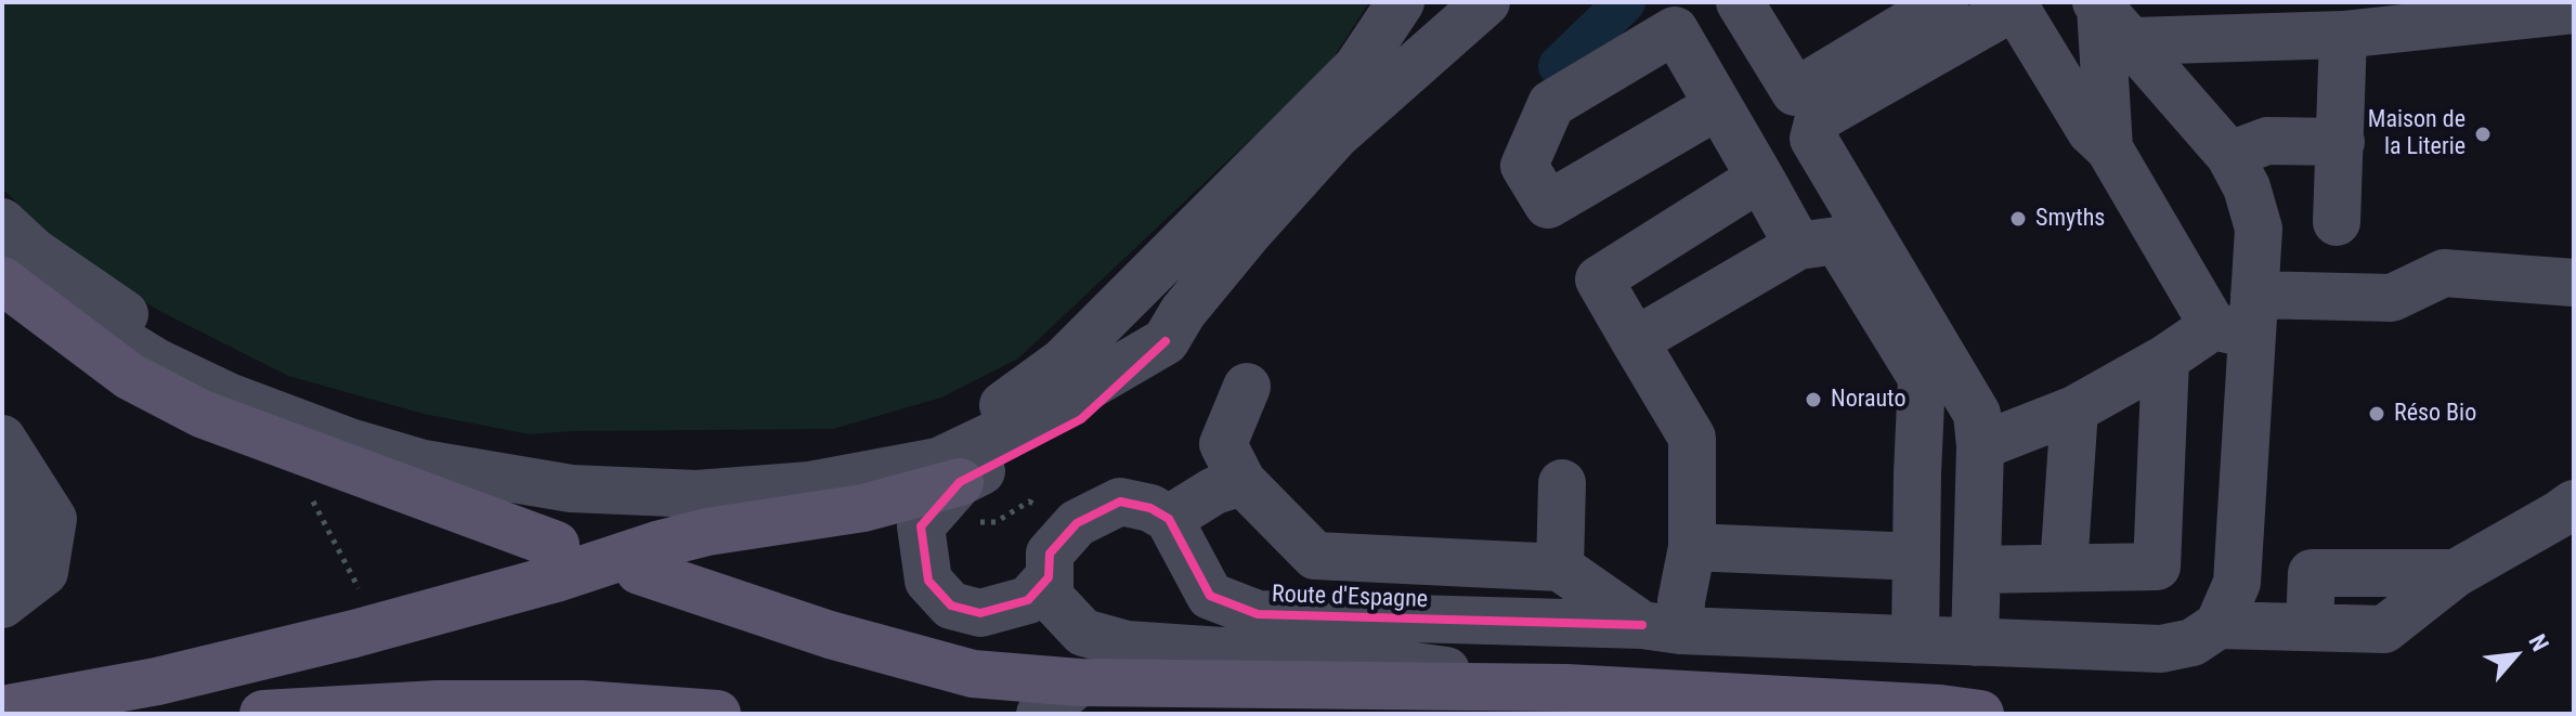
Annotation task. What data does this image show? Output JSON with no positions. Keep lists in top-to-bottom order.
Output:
{
  "streets": {
    "street": ["Route d'Espagne"]
  },
  "places": [
    "Maison de la Literie",
    "Smyths",
    "Norauto",
    "Réso Bio"
  ],
  "north": "top right"
}
